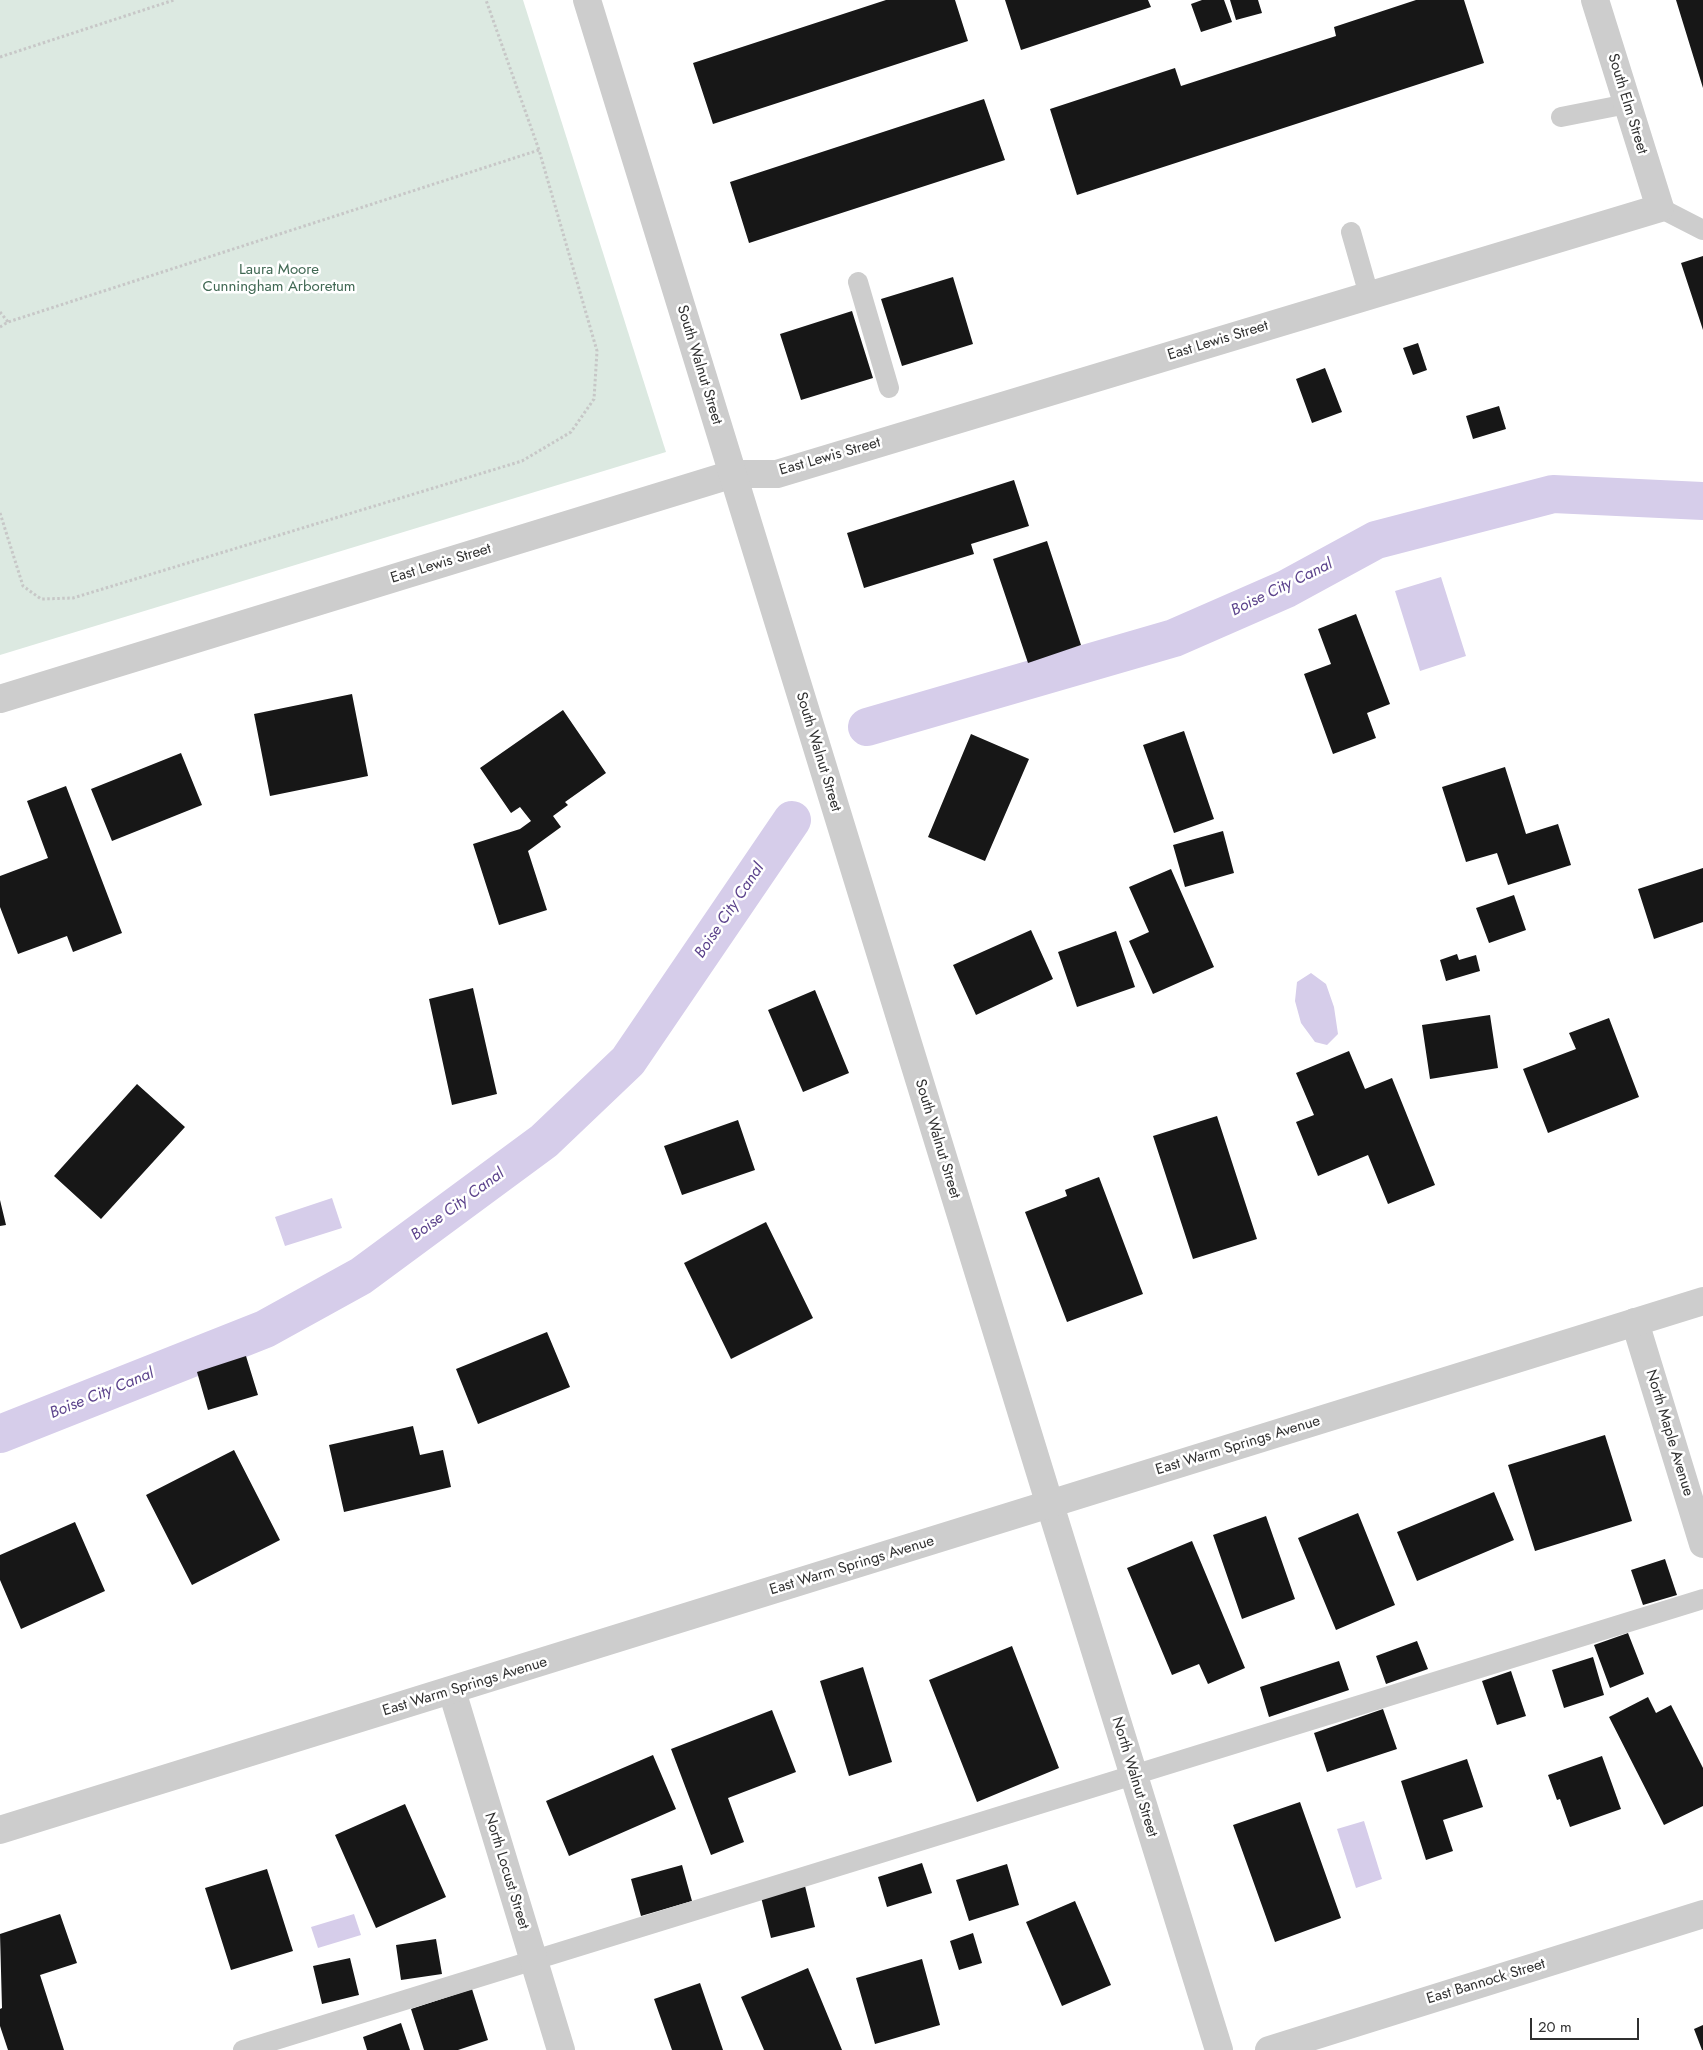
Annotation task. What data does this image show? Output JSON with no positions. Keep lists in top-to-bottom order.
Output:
{
  "streets": {
    "street": [
      "South Elm Street",
      "East Lewis Street",
      "South Walnut Street",
      "North Maple Avenue",
      "East Warm Springs Avenue",
      "North Walnut Street",
      "North Locust Street",
      "East Bannock Street"
    ]
  },
  "crossings": [
    ["South Elm Street", "East Lewis Street"],
    ["East Lewis Street", "South Walnut Street"],
    ["South Walnut Street", "East Warm Springs Avenue"],
    ["South Walnut Street", "North Walnut Street"],
    ["North Maple Avenue", "East Warm Springs Avenue"],
    ["East Warm Springs Avenue", "North Walnut Street"],
    ["East Warm Springs Avenue", "North Locust Street"]
  ],
  "water": ["Boise City Canal"],
  "parks": ["Laura Moore Cunningham Arboretum"],
  "scale_bar": "20 m"
}
